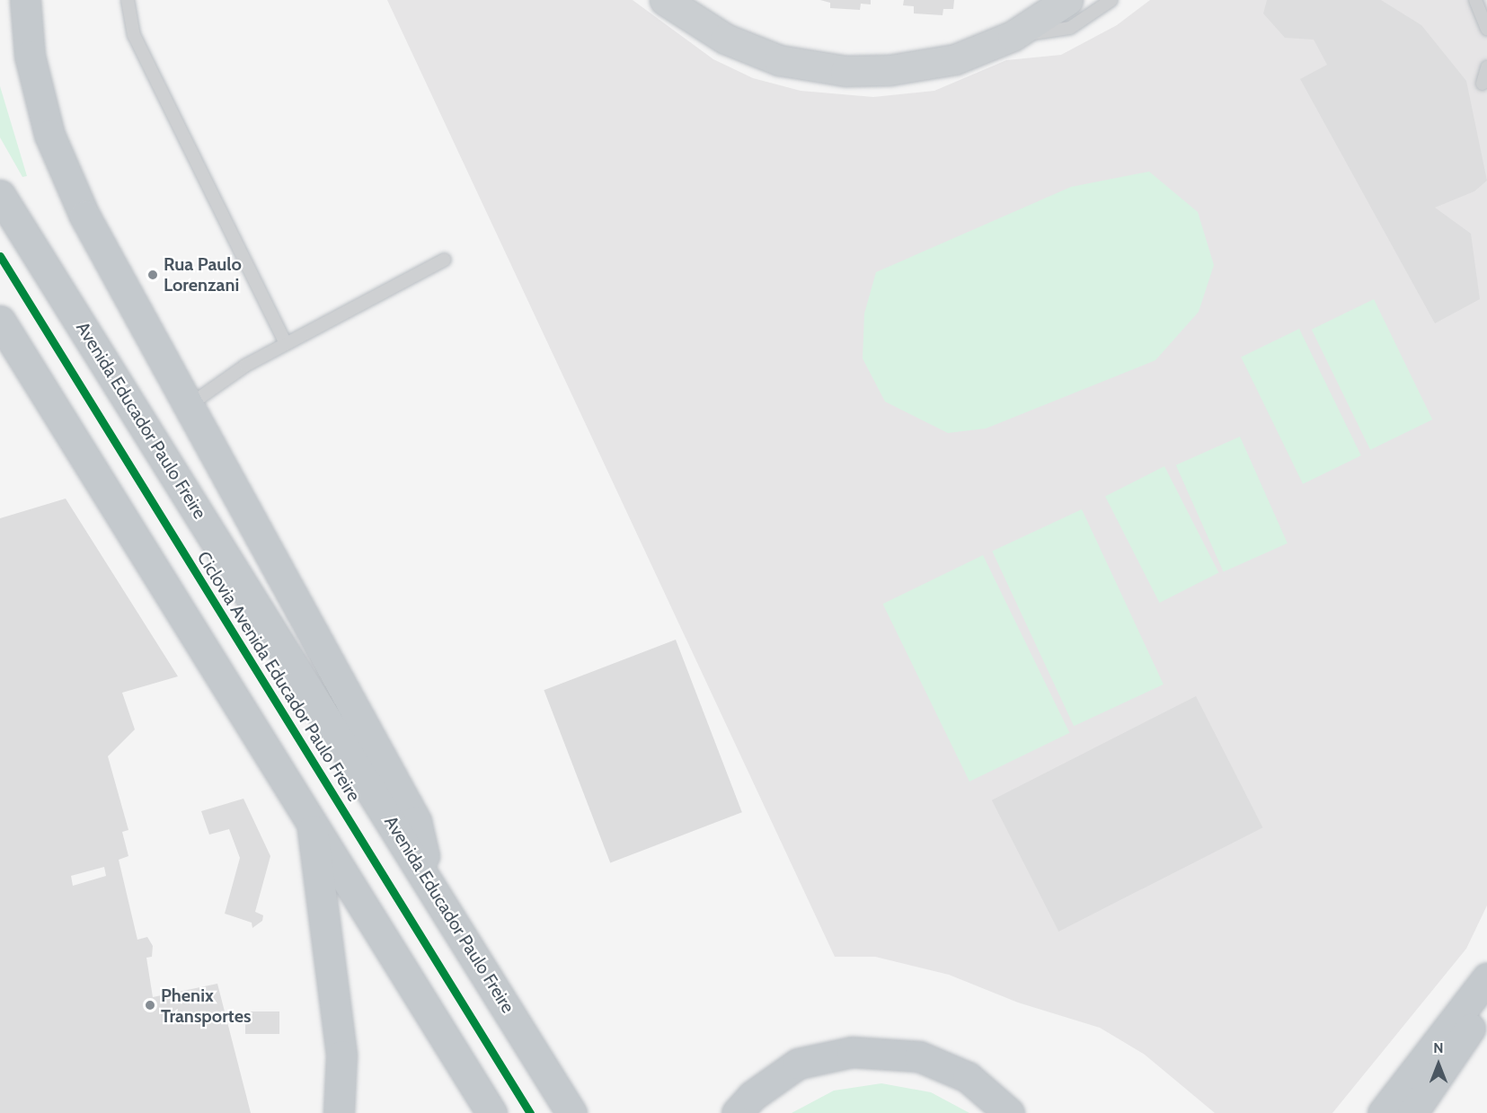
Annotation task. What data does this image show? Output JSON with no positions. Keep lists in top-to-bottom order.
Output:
{
  "streets": {
    "highway": ["Avenida Educador Paulo Freire"],
    "cycle path": ["Ciclovia Avenida Educador Paulo Freire"]
  },
  "places": ["Rua Paulo Lorenzani", "Phenix Transportes"],
  "north": "top"
}
